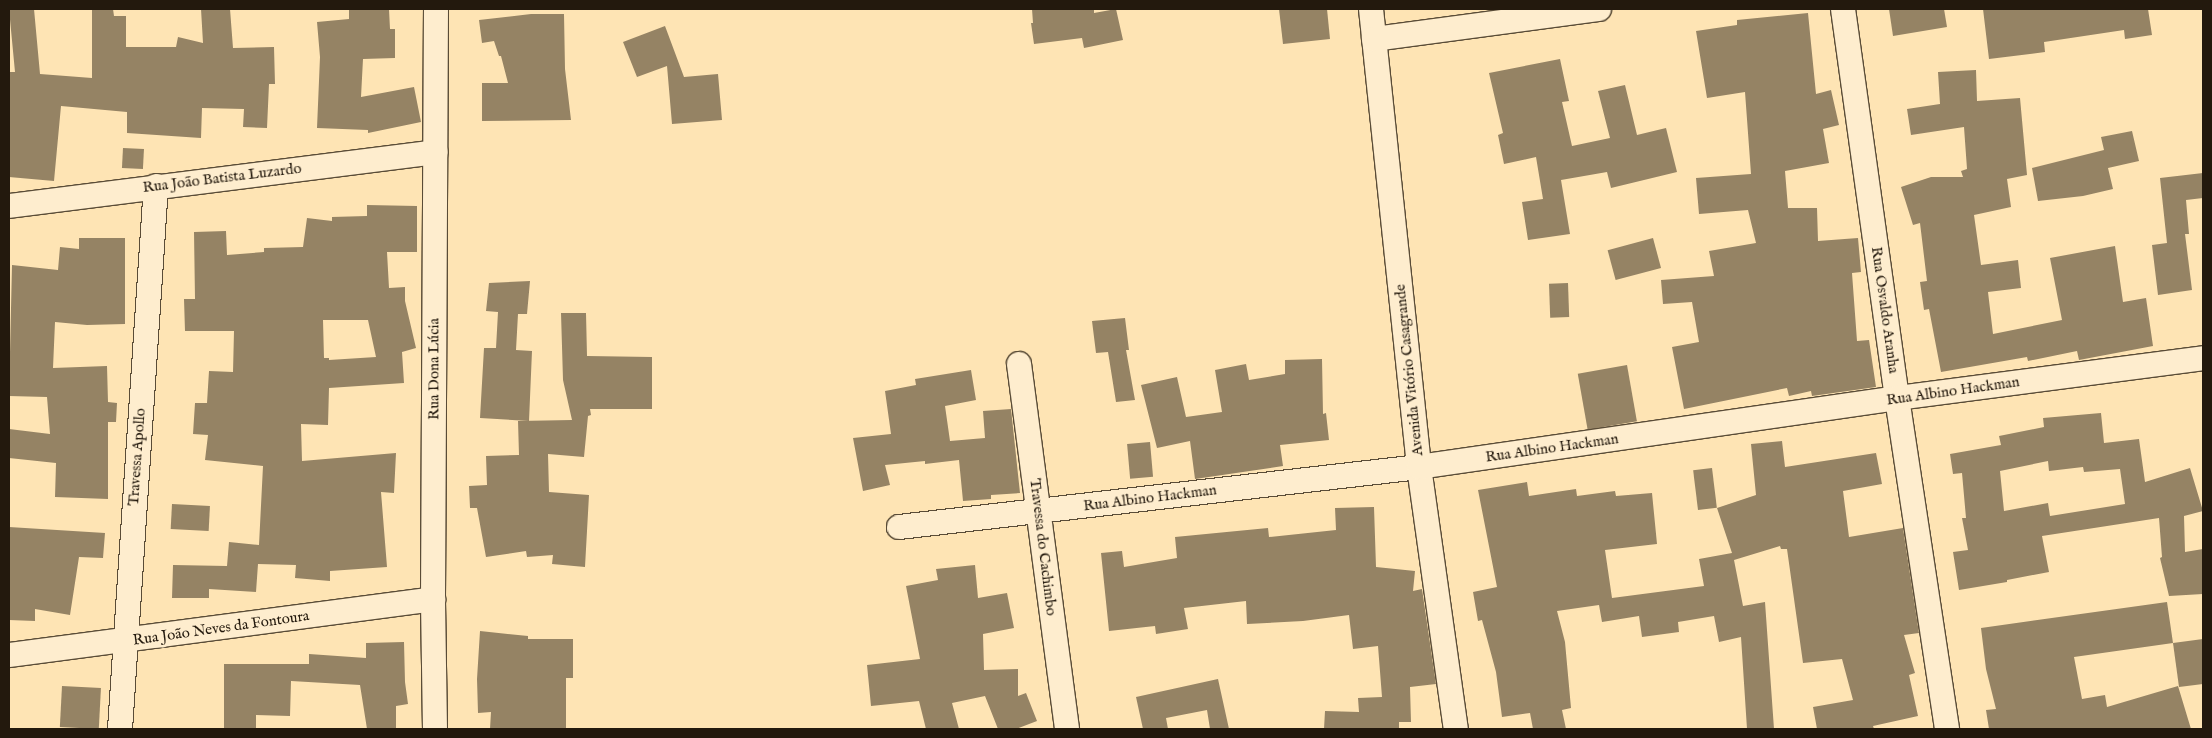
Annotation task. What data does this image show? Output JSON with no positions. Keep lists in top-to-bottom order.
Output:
{
  "streets": {
    "street": [
      "Rua João Batista Luzardo",
      "Rua Osvaldo Aranha",
      "Rua Dona Lúcia",
      "Avenida Vitório Casagrande",
      "Rua Albino Hackman",
      "Travessa Apollo",
      "Travessa do Cachimbo",
      "Rua João Neves da Fontoura"
    ]
  },
  "crossings": [
    ["Rua João Batista Luzardo", "Rua Dona Lúcia"],
    ["Rua João Batista Luzardo", "Travessa Apollo"],
    ["Rua Osvaldo Aranha", "Rua Albino Hackman"],
    ["Rua Dona Lúcia", "Rua João Neves da Fontoura"],
    ["Avenida Vitório Casagrande", "Rua Albino Hackman"],
    ["Rua Albino Hackman", "Travessa do Cachimbo"],
    ["Travessa Apollo", "Rua João Neves da Fontoura"]
  ]
}
